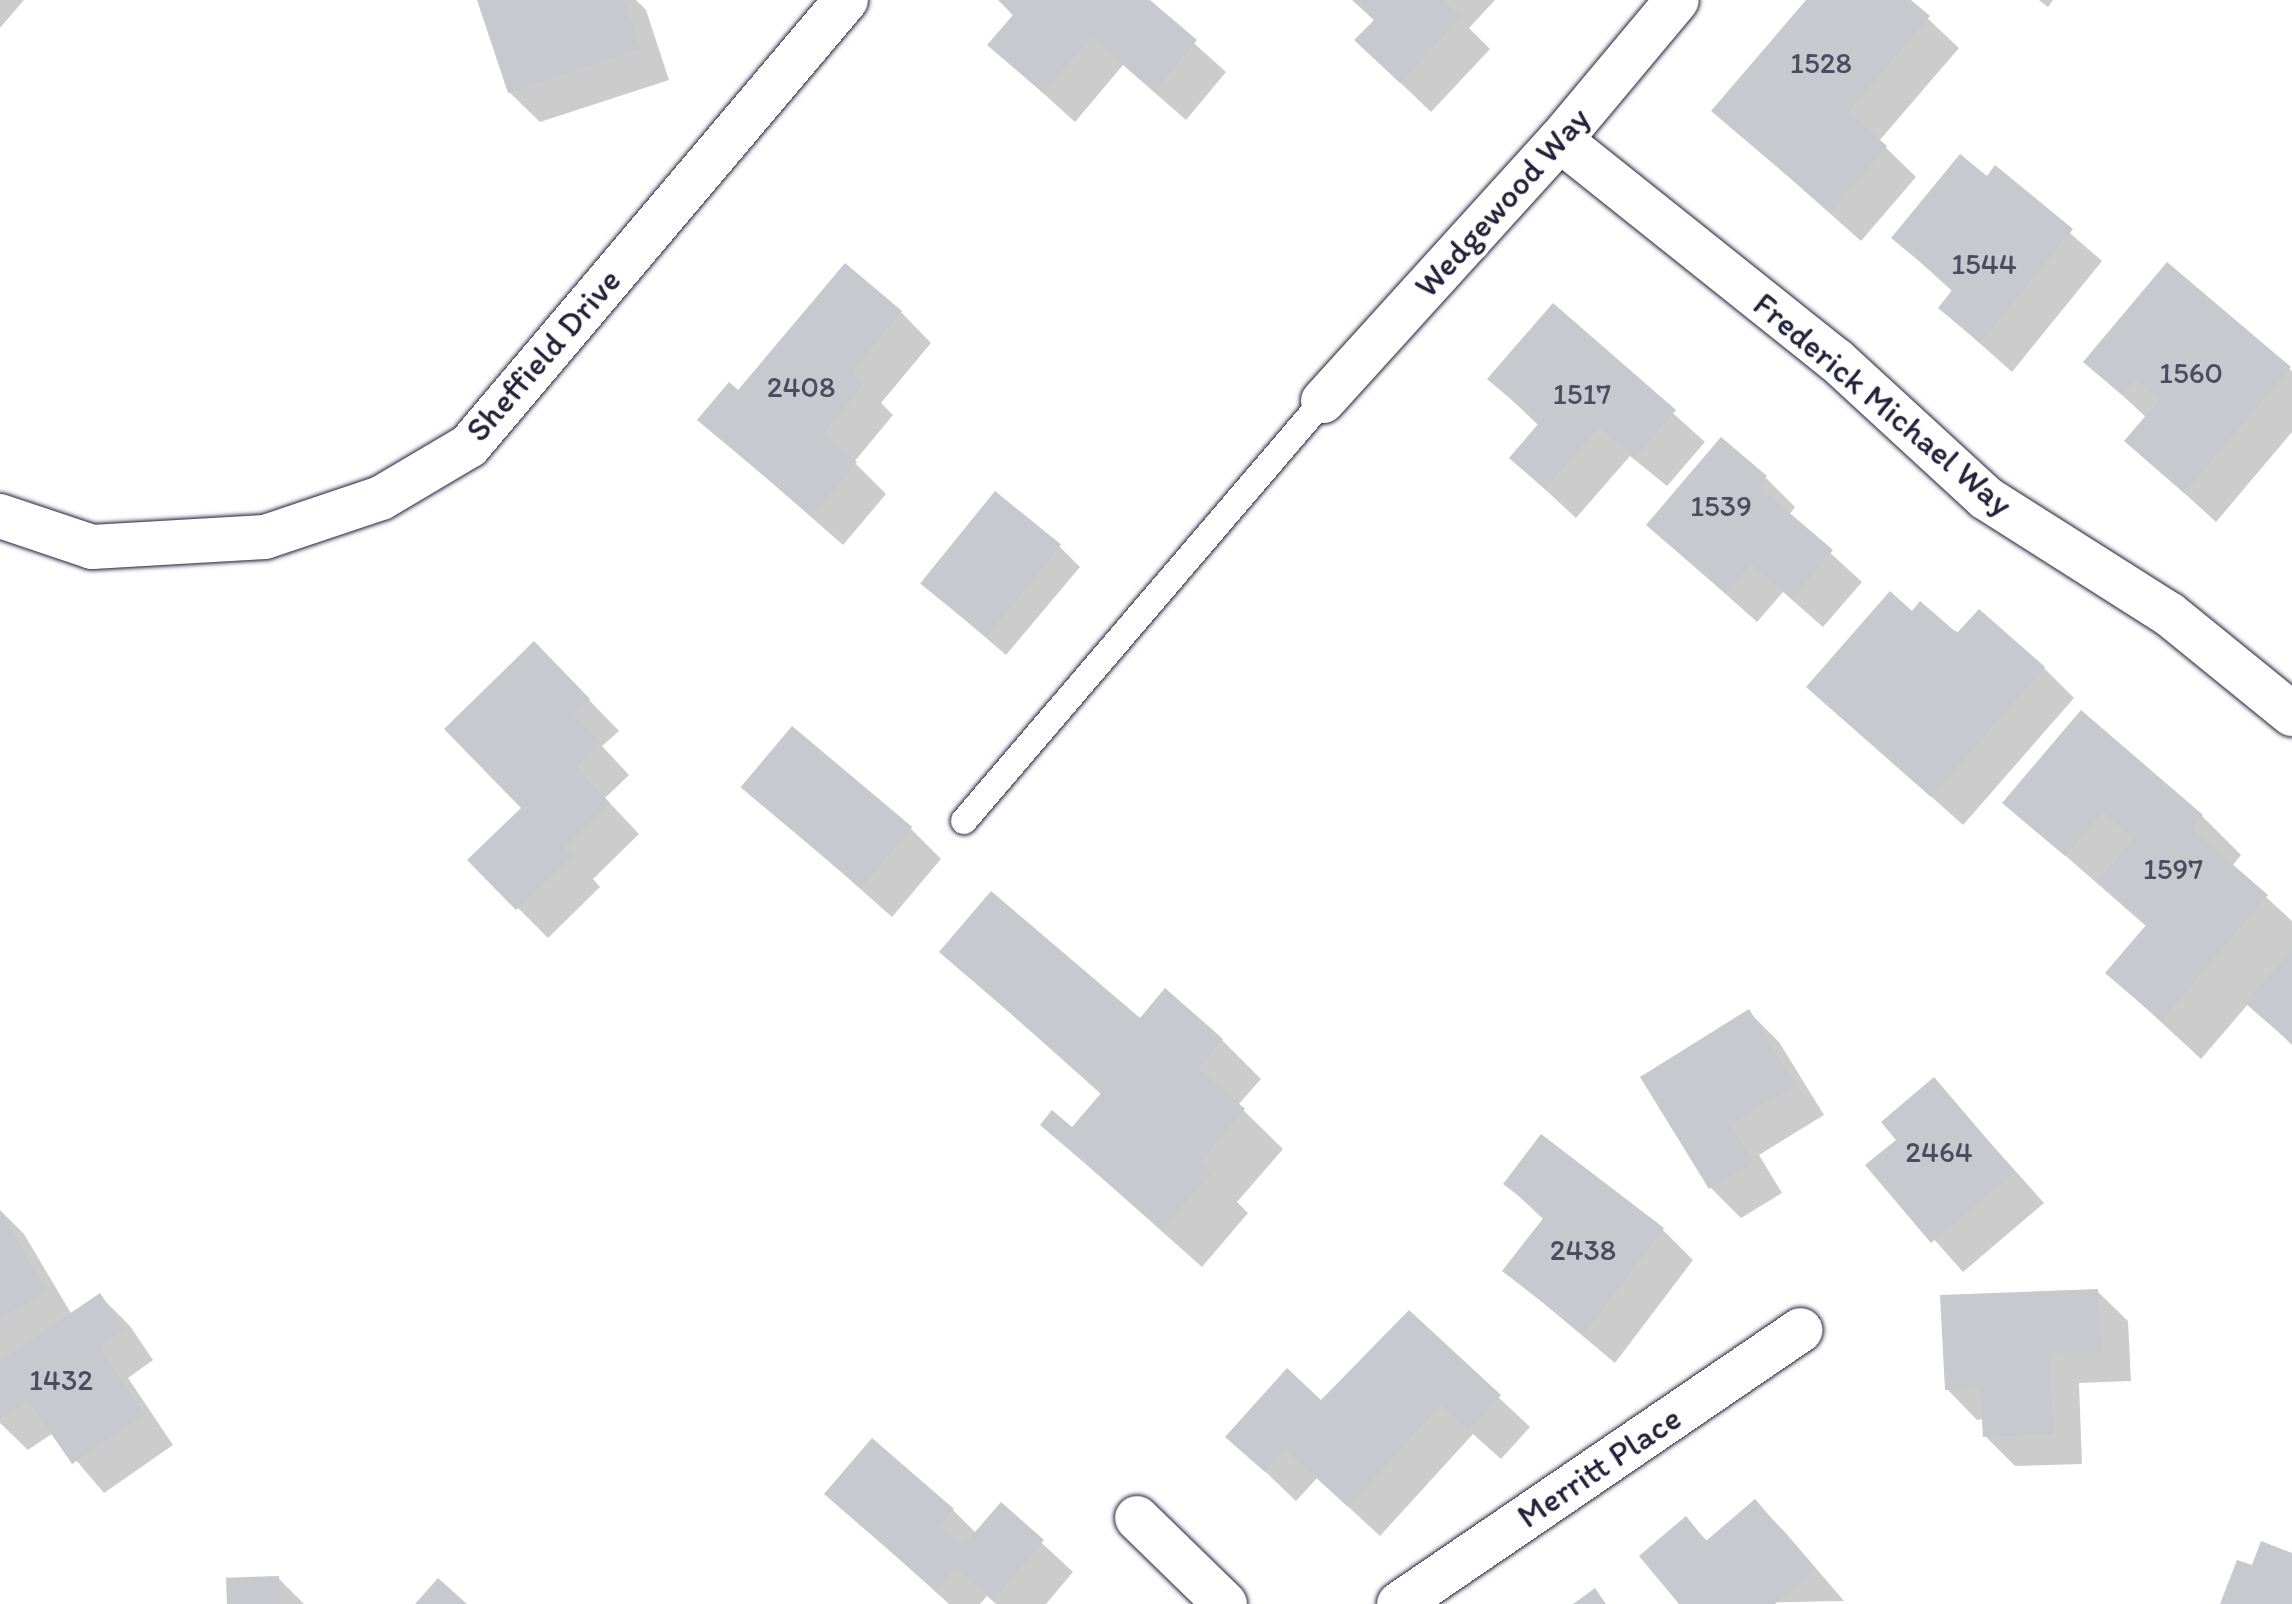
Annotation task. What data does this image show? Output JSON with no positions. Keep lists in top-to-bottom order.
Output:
{
  "streets": {
    "street": [
      "Wedgewood Way",
      "Sheffield Drive",
      "Frederick Michael Way",
      "Merritt Place"
    ]
  },
  "crossings": [
    ["Wedgewood Way", "Frederick Michael Way"]
  ],
  "house_numbers": [
    "1528",
    "1544",
    "1560",
    "2408",
    "1517",
    "1539",
    "1597",
    "2464",
    "2438",
    "1432"
  ]
}
